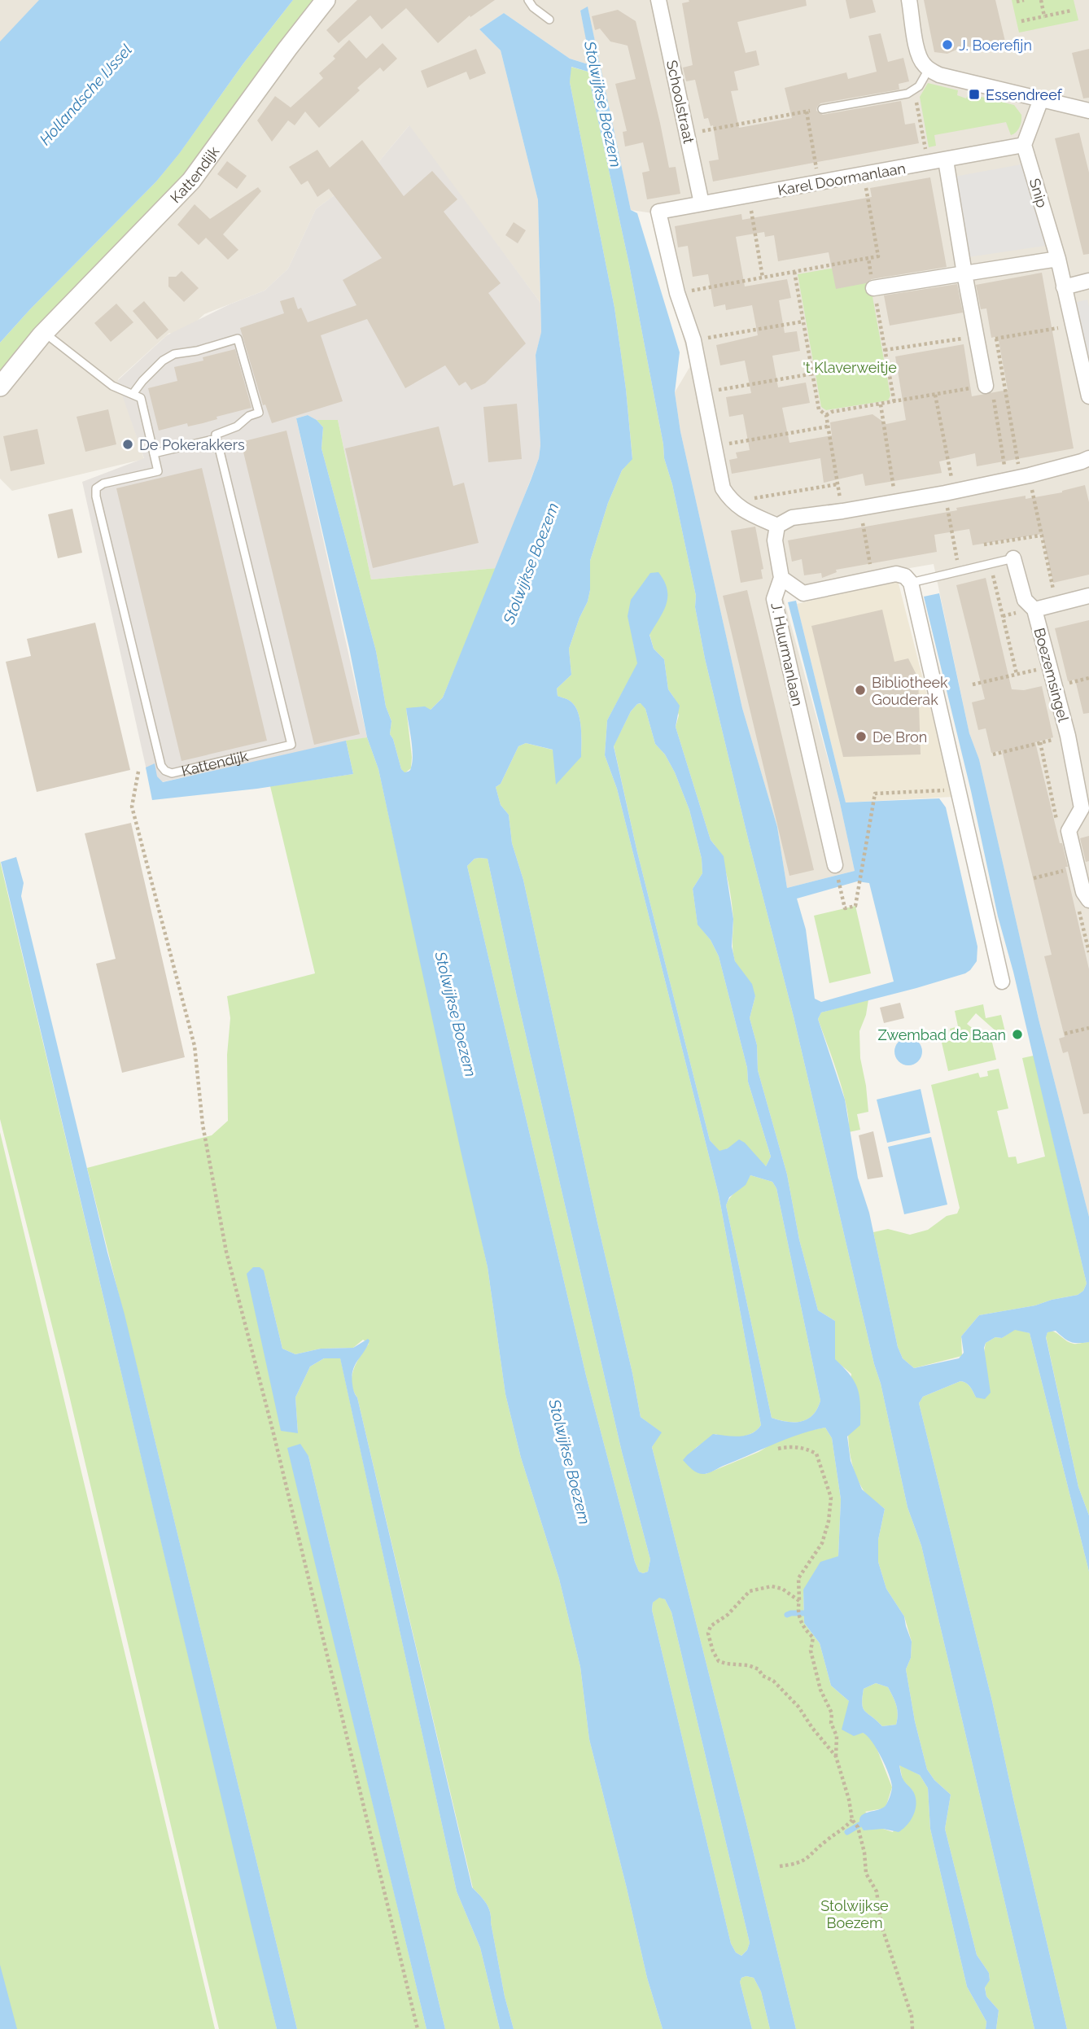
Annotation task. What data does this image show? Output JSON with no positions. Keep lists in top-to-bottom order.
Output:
{
  "streets": {
    "street": [
      "Schoolstraat",
      "Kattendijk",
      "Karel Doormanlaan",
      "Snip",
      "J. Huurmanlaan",
      "Boezemsingel"
    ]
  },
  "crossings": [
    ["Schoolstraat", "Karel Doormanlaan"],
    ["Karel Doormanlaan", "Snip"]
  ],
  "water": ["Hollandsche IJssel", "Stolwijkse Boezem"],
  "parks": ["'t Klaverweitje", "Stolwijkse Boezem"],
  "places": {
    "other": [
      "J. Boerefijn",
      "De Pokerakkers",
      "Bibliotheek Gouderak",
      "De Bron",
      "Zwembad de Baan"
    ],
    "transit": ["Essendreef"]
  }
}
